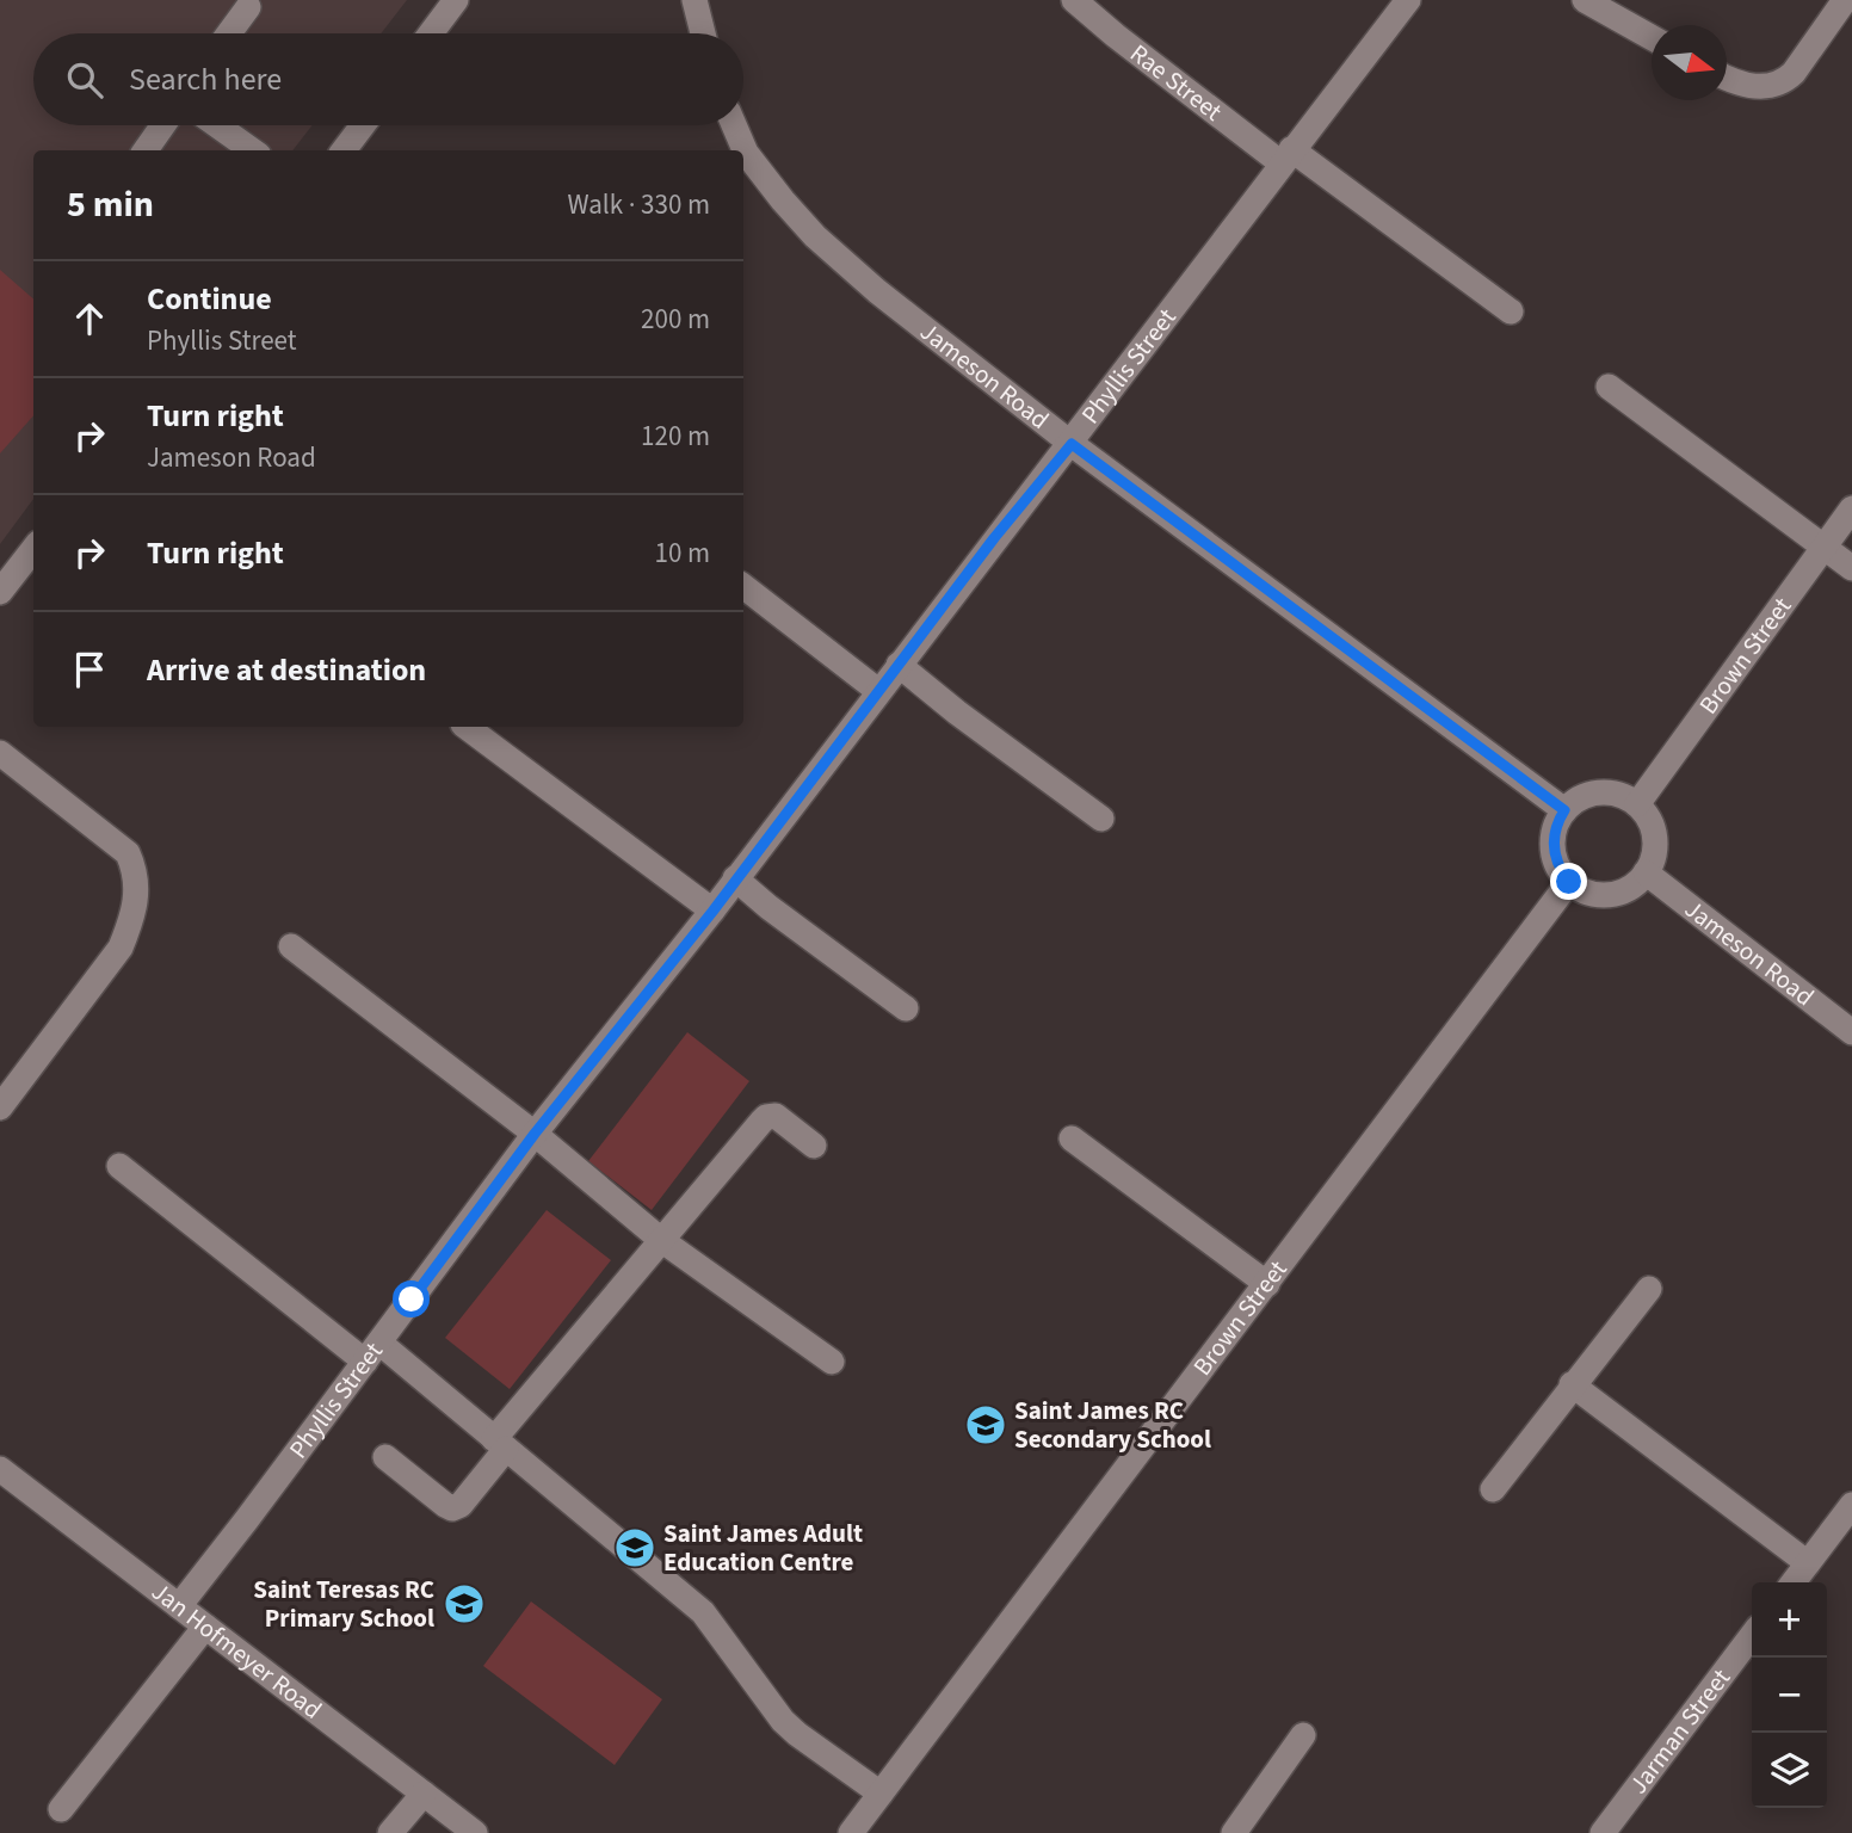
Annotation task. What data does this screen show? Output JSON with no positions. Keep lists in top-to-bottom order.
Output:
{
  "streets": {
    "street": [
      "Rae Street",
      "Phyllis Street",
      "Jameson Road",
      "Brown Street",
      "Jan Hofmeyer Road",
      "Jarman Street"
    ]
  },
  "crossings": [
    ["Rae Street", "Phyllis Street"],
    ["Phyllis Street", "Jameson Road"],
    ["Phyllis Street", "Jan Hofmeyer Road"],
    ["Jameson Road", "Brown Street"]
  ],
  "places": {
    "school or university": ["Saint James RC Secondary School", "Saint James Adult Education Centre", "Saint Teresas RC Primary School"]
  },
  "north": "right",
  "page": {
    "search": "Search here",
    "heading": ["5 min", "Walk · 330 m"],
    "list": [
      ["Continue", "Phyllis Street", "200 m"],
      ["Turn right", "Jameson Road", "120 m"],
      ["Turn right", "10 m"],
      "Arrive at destination"
    ],
    "map_buttons": ["+", "−"]
  }
}
